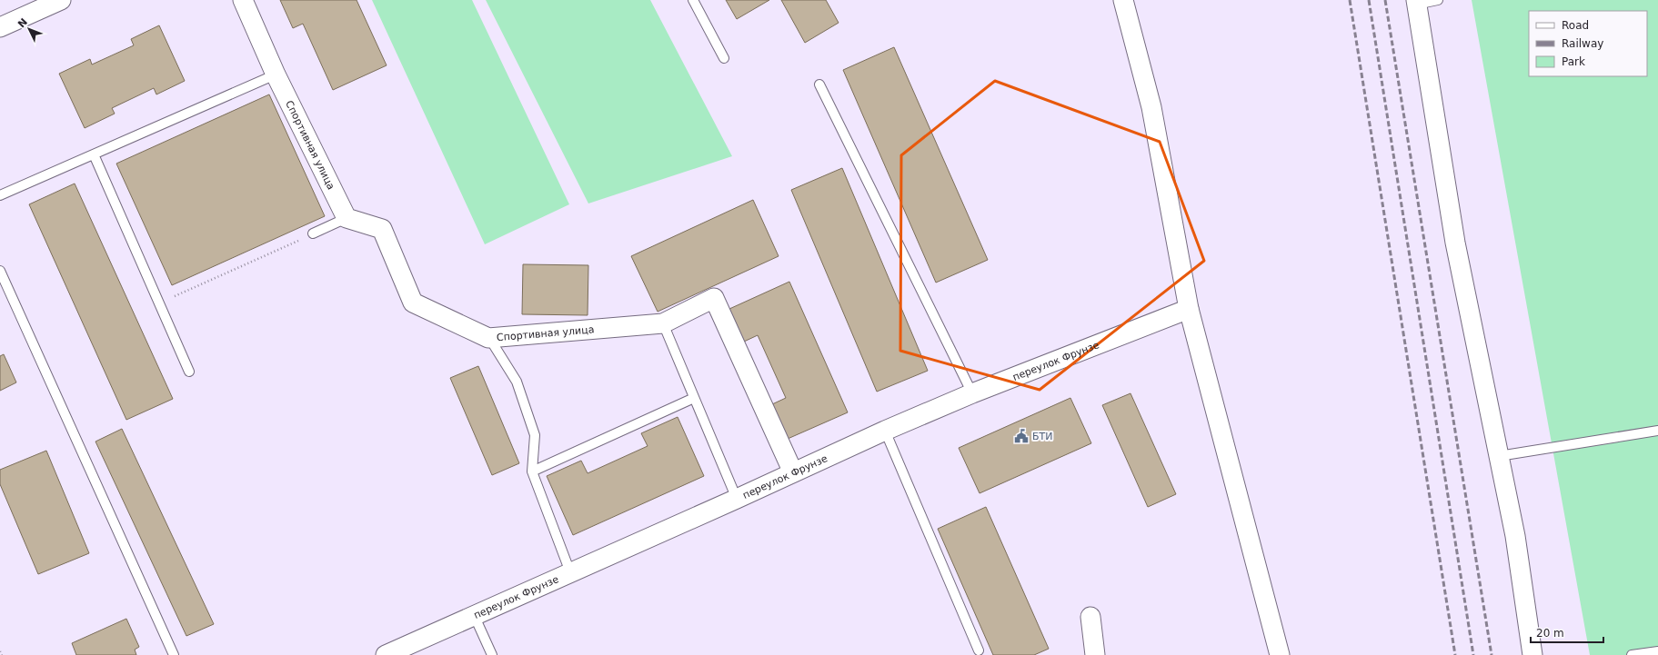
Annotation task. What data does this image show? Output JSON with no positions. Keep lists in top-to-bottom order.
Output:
{
  "streets": {
    "street": ["Спортивная улица", "переулок Фрунзе"]
  },
  "crossings": [
    ["Спортивная улица", "переулок Фрунзе"]
  ],
  "places": {
    "public building": ["БТИ"]
  },
  "legend": ["Road", "Railway", "Park"],
  "scale_bar": "20 m",
  "north": "top left"
}
